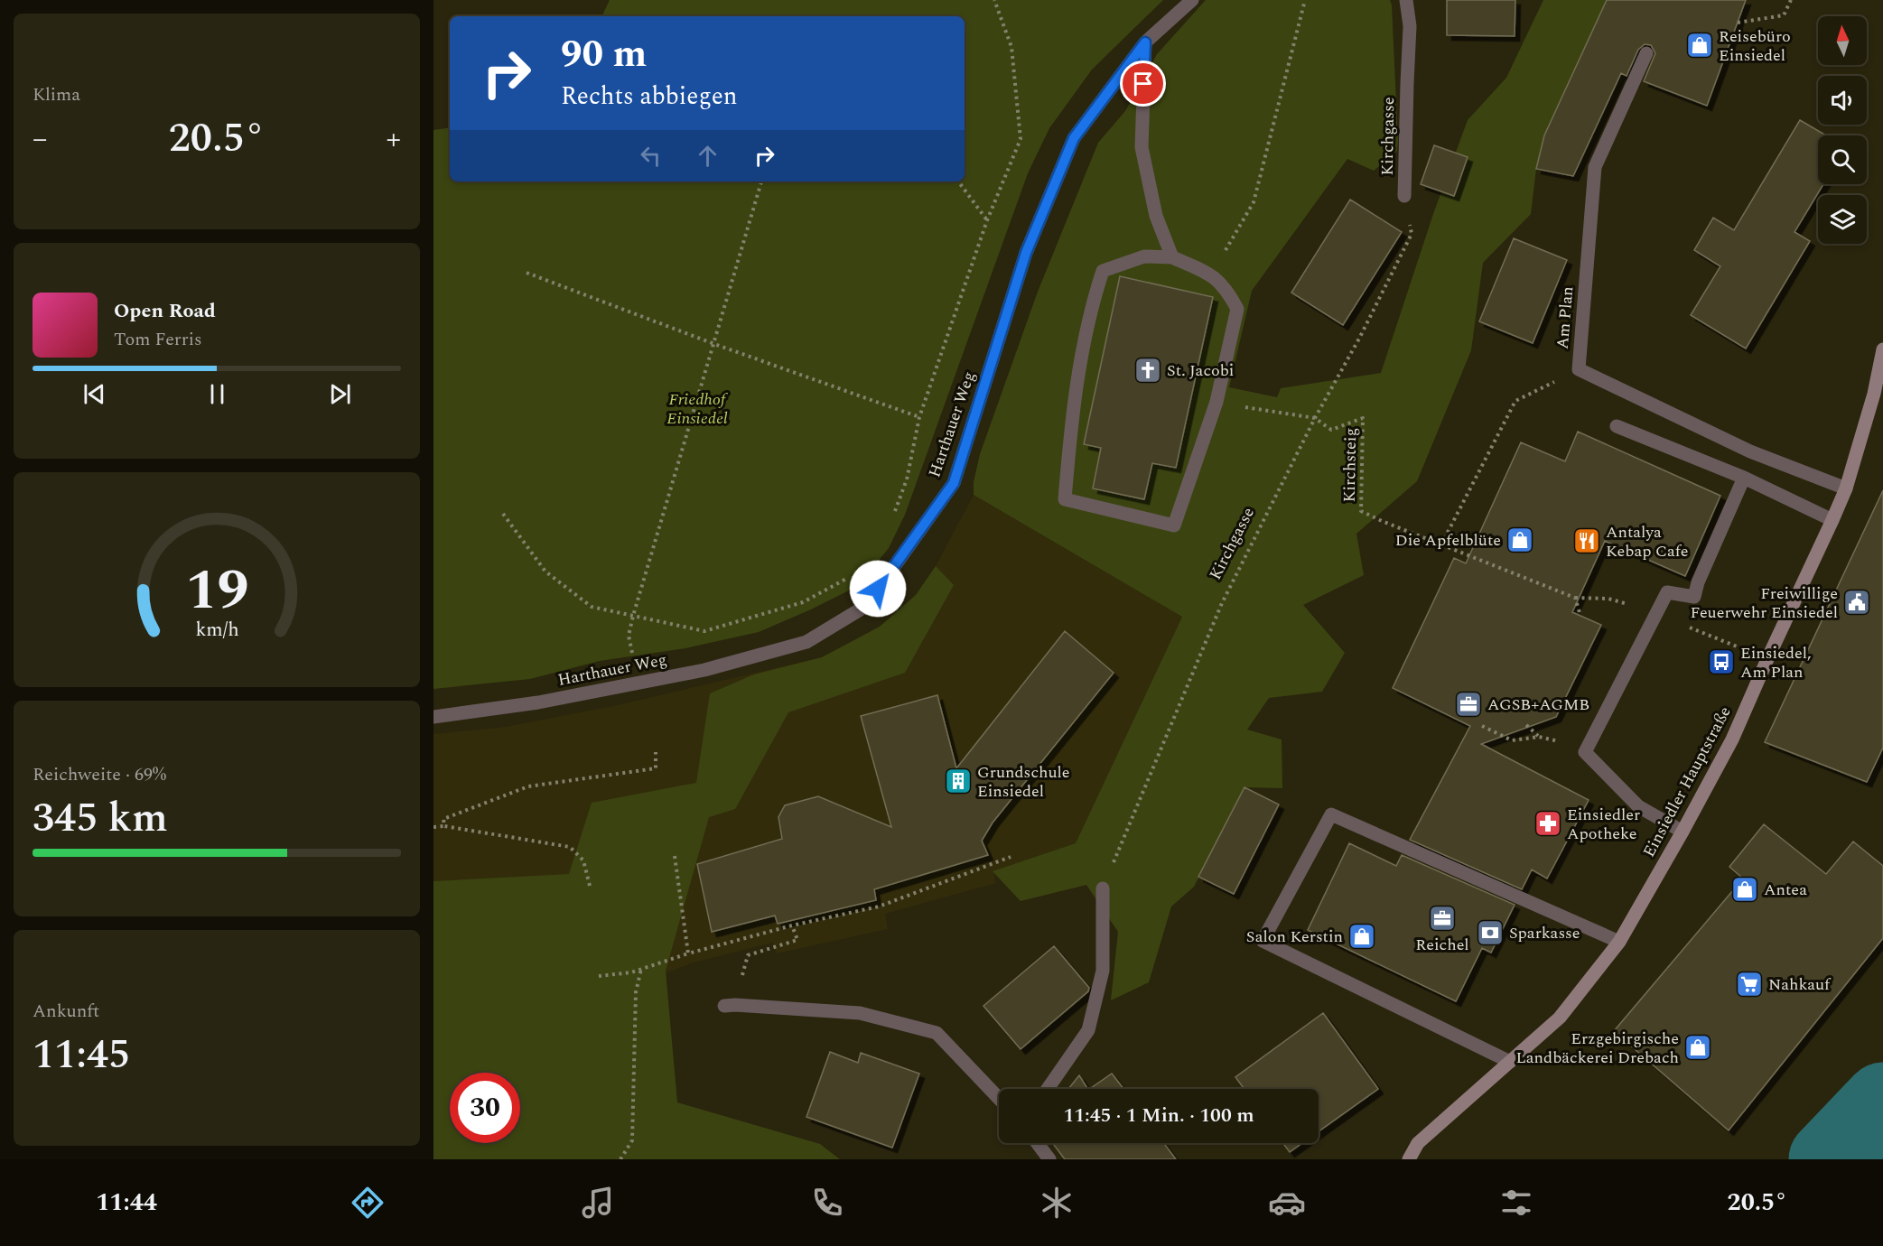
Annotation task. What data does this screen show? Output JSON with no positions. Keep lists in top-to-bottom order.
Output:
{
  "streets": {
    "main road": ["Einsiedler Hauptstraße"],
    "street": ["Kirchgasse", "Am Plan", "Harthauer Weg"],
    "path": ["Kirchsteig"]
  },
  "crossings": [
    ["Kirchgasse", "Kirchsteig"],
    ["Am Plan", "Einsiedler Hauptstraße"]
  ],
  "parks": ["Friedhof Einsiedel"],
  "places": {
    "shop": [
      "Reisebüro Einsiedel",
      "Die Apfelblüte",
      "Antea",
      "Salon Kerstin",
      "Erzgebirgische Landbäckerei Drebach"
    ],
    "church": ["St. Jacobi"],
    "restaurant": ["Antalya Kebap Cafe"],
    "public building": ["Freiwillige Feuerwehr Einsiedel"],
    "bus stop": ["Einsiedel, Am Plan"],
    "office": ["AGSB+AGMB", "Reichel"],
    "building": ["Grundschule Einsiedel"],
    "pharmacy": ["Einsiedler Apotheke"],
    "bank": ["Sparkasse"],
    "supermarket": ["Nahkauf"]
  },
  "north": "top",
  "page": {
    "tile": [
      "Klima",
      ["Reichweite · 69%", "345 km"],
      ["Ankunft", "11:45"]
    ],
    "turn": ["90 m", "Rechts abbiegen"],
    "heat": ["−", "20.5°", "+"],
    "song": ["Open Road", "Tom Ferris"],
    "limit": "30",
    "trip": "11:45 · 1 Min. · 100 m",
    "tabs": ["11:44", "20.5°"],
    "gauge": ["19", "km/h"]
  }
}
